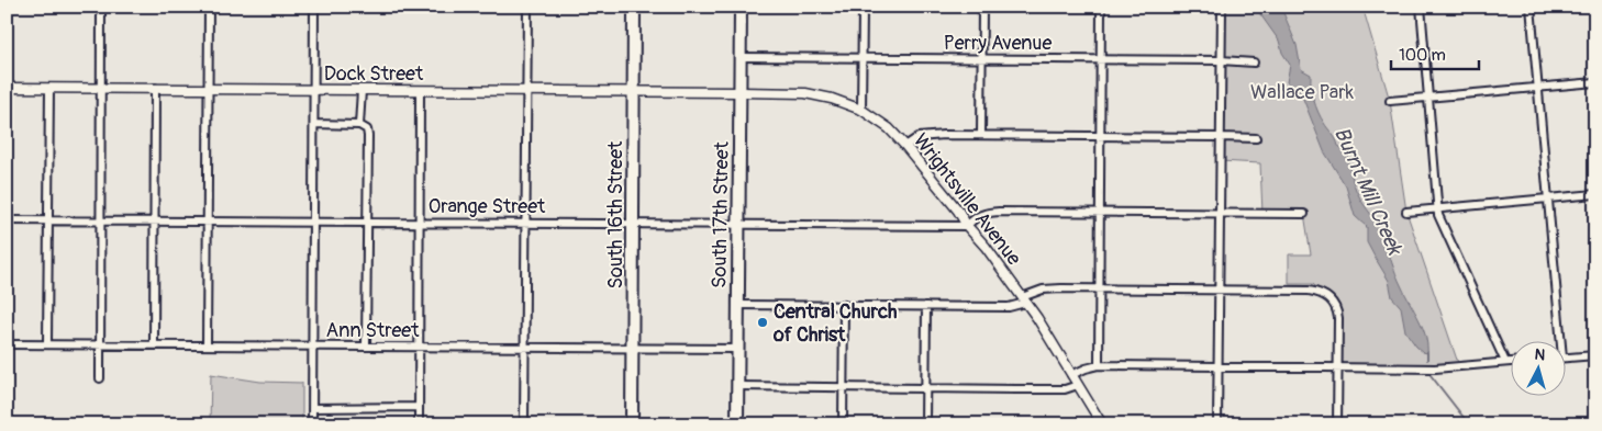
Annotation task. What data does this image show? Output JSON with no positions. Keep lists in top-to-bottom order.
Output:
{
  "streets": {
    "main road": ["South 16th Street", "South 17th Street"],
    "street": [
      "Perry Avenue",
      "Dock Street",
      "Wrightsville Avenue",
      "Orange Street",
      "Ann Street"
    ]
  },
  "crossings": [
    ["Perry Avenue", "South 17th Street"],
    ["Dock Street", "Wrightsville Avenue"],
    ["Dock Street", "South 16th Street"],
    ["Dock Street", "South 17th Street"],
    ["Wrightsville Avenue", "Orange Street"],
    ["Wrightsville Avenue", "South 17th Street"],
    ["Orange Street", "South 16th Street"],
    ["Orange Street", "South 17th Street"],
    ["South 16th Street", "Ann Street"],
    ["South 17th Street", "Ann Street"]
  ],
  "water": ["Burnt Mill Creek"],
  "parks": ["Wallace Park"],
  "places": ["Central Church of Christ"],
  "scale_bar": "100 m",
  "north": "top"
}
